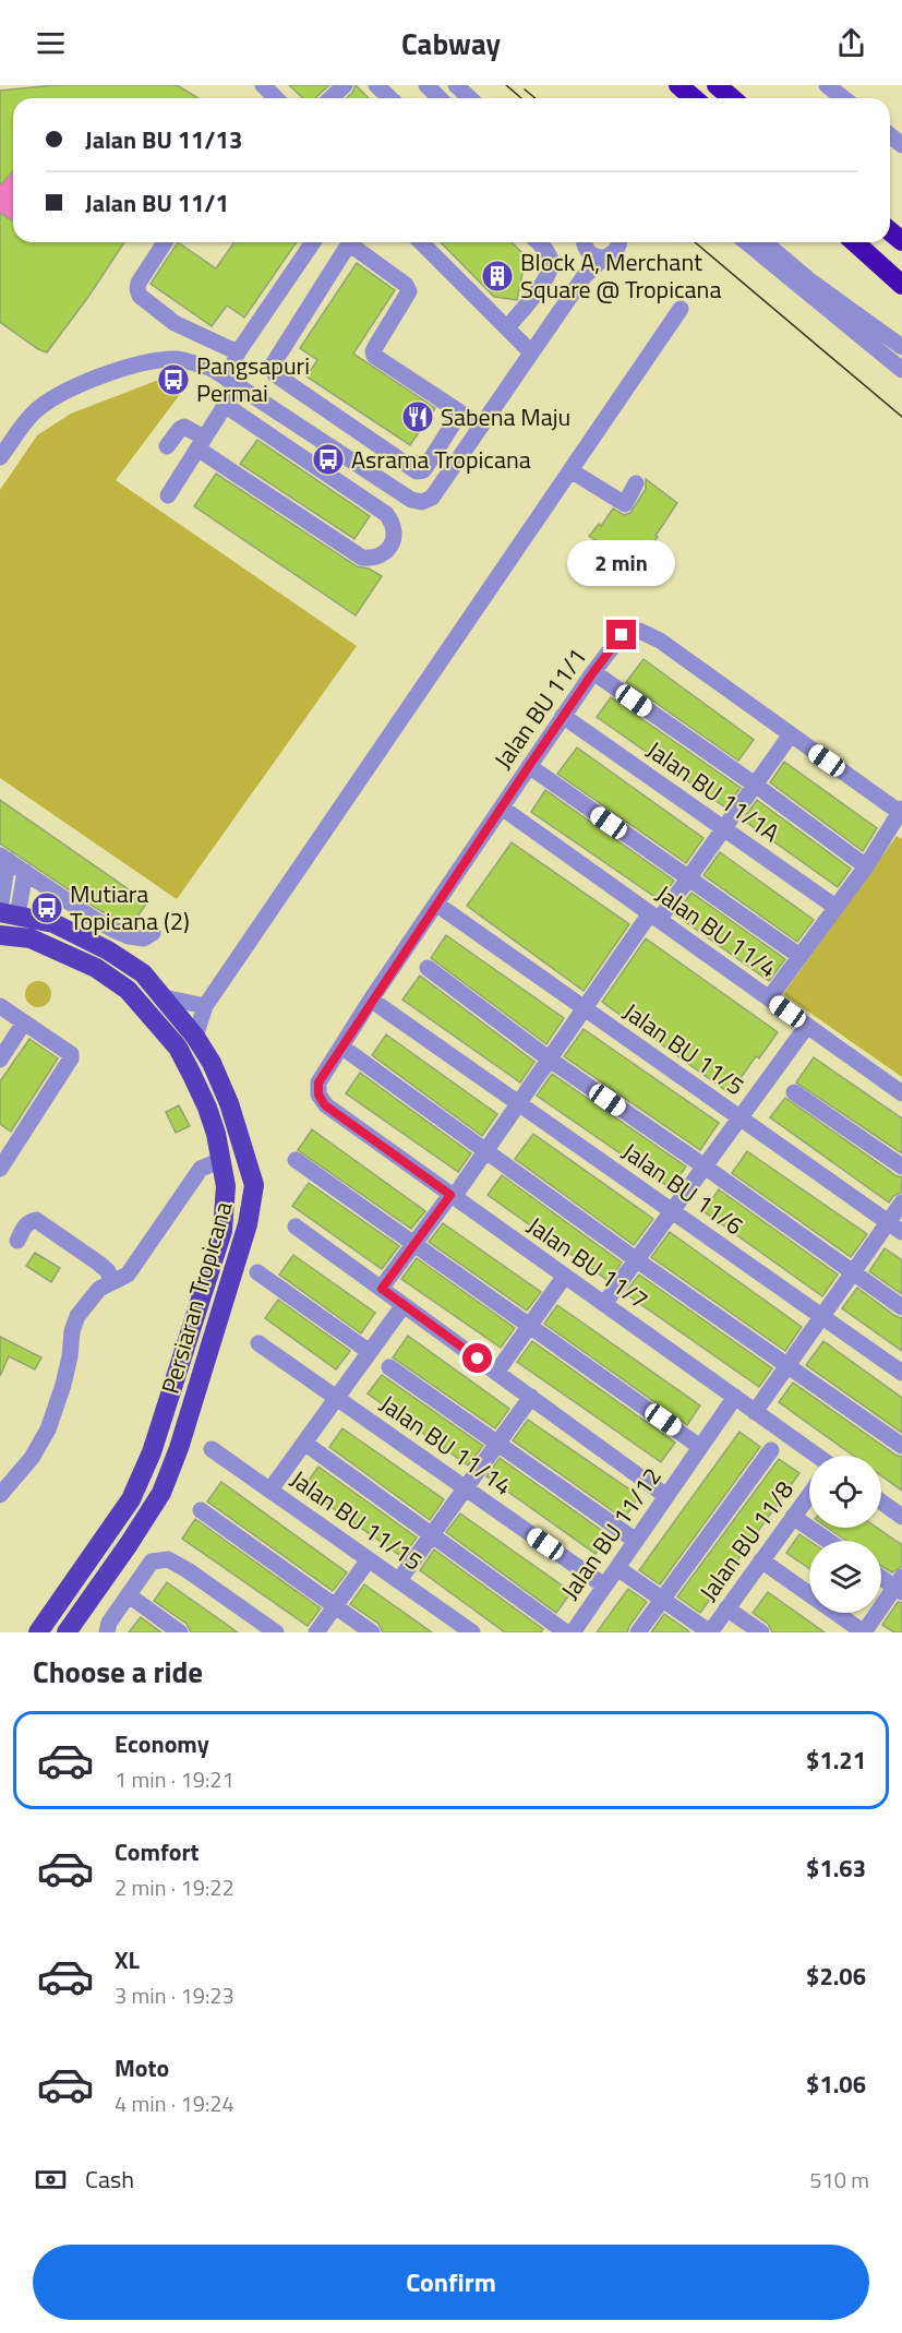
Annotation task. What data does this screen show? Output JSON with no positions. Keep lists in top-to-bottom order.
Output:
{
  "streets": {
    "main road": ["Persiaran Tropicana"],
    "street": [
      "Jalan BU 11/1",
      "Jalan BU 11/1A",
      "Jalan BU 11/4",
      "Jalan BU 11/5",
      "Jalan BU 11/6",
      "Jalan BU 11/7",
      "Jalan BU 11/14",
      "Jalan BU 11/15",
      "Jalan BU 11/12",
      "Jalan BU 11/8"
    ]
  },
  "crossings": [
    ["Jalan BU 11/1", "Jalan BU 11/1A"],
    ["Jalan BU 11/1", "Jalan BU 11/4"],
    ["Jalan BU 11/1", "Jalan BU 11/5"],
    ["Jalan BU 11/1", "Jalan BU 11/6"],
    ["Jalan BU 11/1", "Jalan BU 11/7"],
    ["Jalan BU 11/7", "Jalan BU 11/12"],
    ["Jalan BU 11/14", "Jalan BU 11/12"]
  ],
  "places": {
    "building": ["Block A, Merchant Square @ Tropicana"],
    "bus stop": ["Pangsapuri Permai", "Asrama Tropicana", "Mutiara Topicana (2)"],
    "restaurant": ["Sabena Maju"]
  },
  "page": {
    "header": "Cabway",
    "banner": ["Jalan BU 11/13", "Jalan BU 11/1"],
    "bubble": "2 min",
    "heading": "Choose a ride",
    "list": [
      {
        "name": "Economy",
        "note": "1 min · 19:21",
        "value": "$1.21"
      },
      {
        "name": "Comfort",
        "note": "2 min · 19:22",
        "value": "$1.63"
      },
      {
        "name": "XL",
        "note": "3 min · 19:23",
        "value": "$2.06"
      },
      {
        "name": "Moto",
        "note": "4 min · 19:24",
        "value": "$1.06"
      }
    ],
    "pay": ["Cash", "510 m"],
    "buttons": "Confirm"
  }
}
